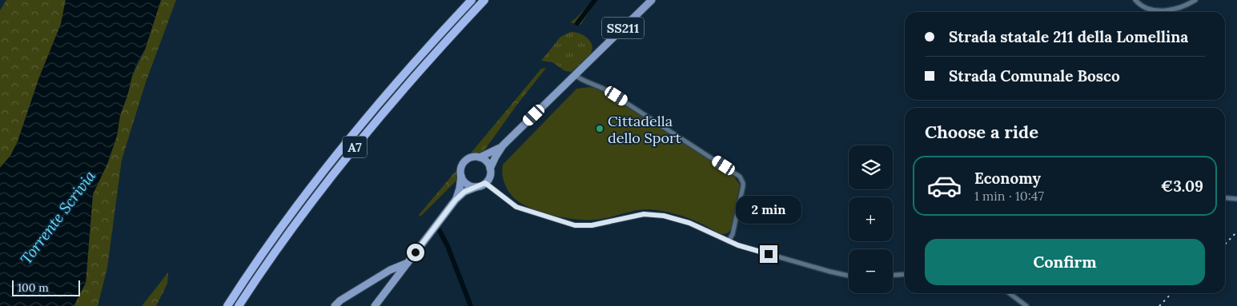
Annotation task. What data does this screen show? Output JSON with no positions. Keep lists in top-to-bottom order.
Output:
{
  "streets": {
    "highway": ["A7"],
    "main road": ["SS211"]
  },
  "water": ["Torrente Scrivia"],
  "places": ["Cittadella dello Sport"],
  "scale_bar": "100 m",
  "page": {
    "banner": ["Strada statale 211 della Lomellina", "Strada Comunale Bosco"],
    "heading": "Choose a ride",
    "map_buttons": ["+", "−"],
    "list": [
      {
        "name": "Economy",
        "note": "1 min · 10:47",
        "value": "€3.09"
      }
    ],
    "bubble": "2 min",
    "buttons": "Confirm",
    "scale": "100 m"
  }
}
